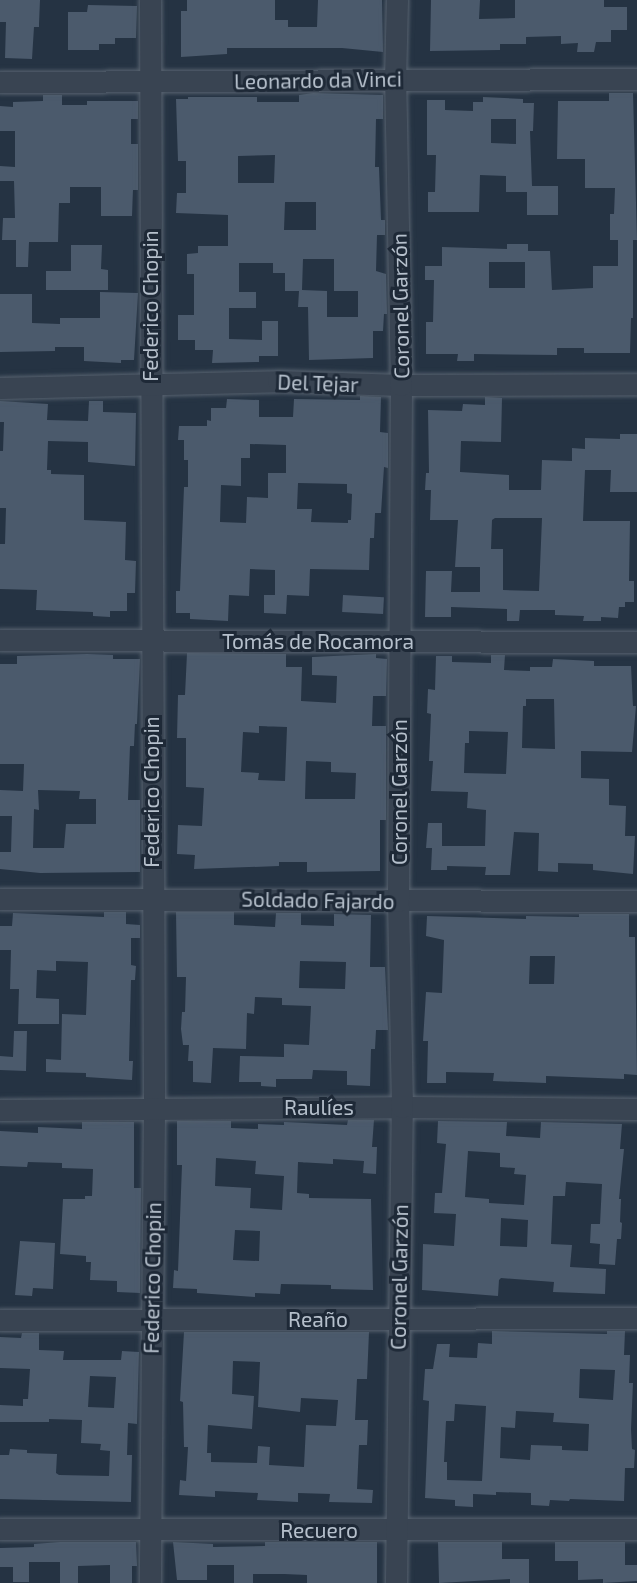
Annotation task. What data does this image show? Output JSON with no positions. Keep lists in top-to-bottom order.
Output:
{
  "streets": {
    "street": [
      "Leonardo da Vinci",
      "Federico Chopin",
      "Coronel Garzón",
      "Del Tejar",
      "Tomás de Rocamora",
      "Soldado Fajardo",
      "Raulíes",
      "Reaño",
      "Recuero"
    ]
  },
  "crossings": [
    ["Leonardo da Vinci", "Federico Chopin"],
    ["Leonardo da Vinci", "Coronel Garzón"],
    ["Federico Chopin", "Del Tejar"],
    ["Federico Chopin", "Tomás de Rocamora"],
    ["Federico Chopin", "Soldado Fajardo"],
    ["Federico Chopin", "Raulíes"],
    ["Federico Chopin", "Reaño"],
    ["Federico Chopin", "Recuero"],
    ["Coronel Garzón", "Del Tejar"],
    ["Coronel Garzón", "Tomás de Rocamora"],
    ["Coronel Garzón", "Soldado Fajardo"],
    ["Coronel Garzón", "Raulíes"],
    ["Coronel Garzón", "Reaño"],
    ["Coronel Garzón", "Recuero"]
  ]
}
